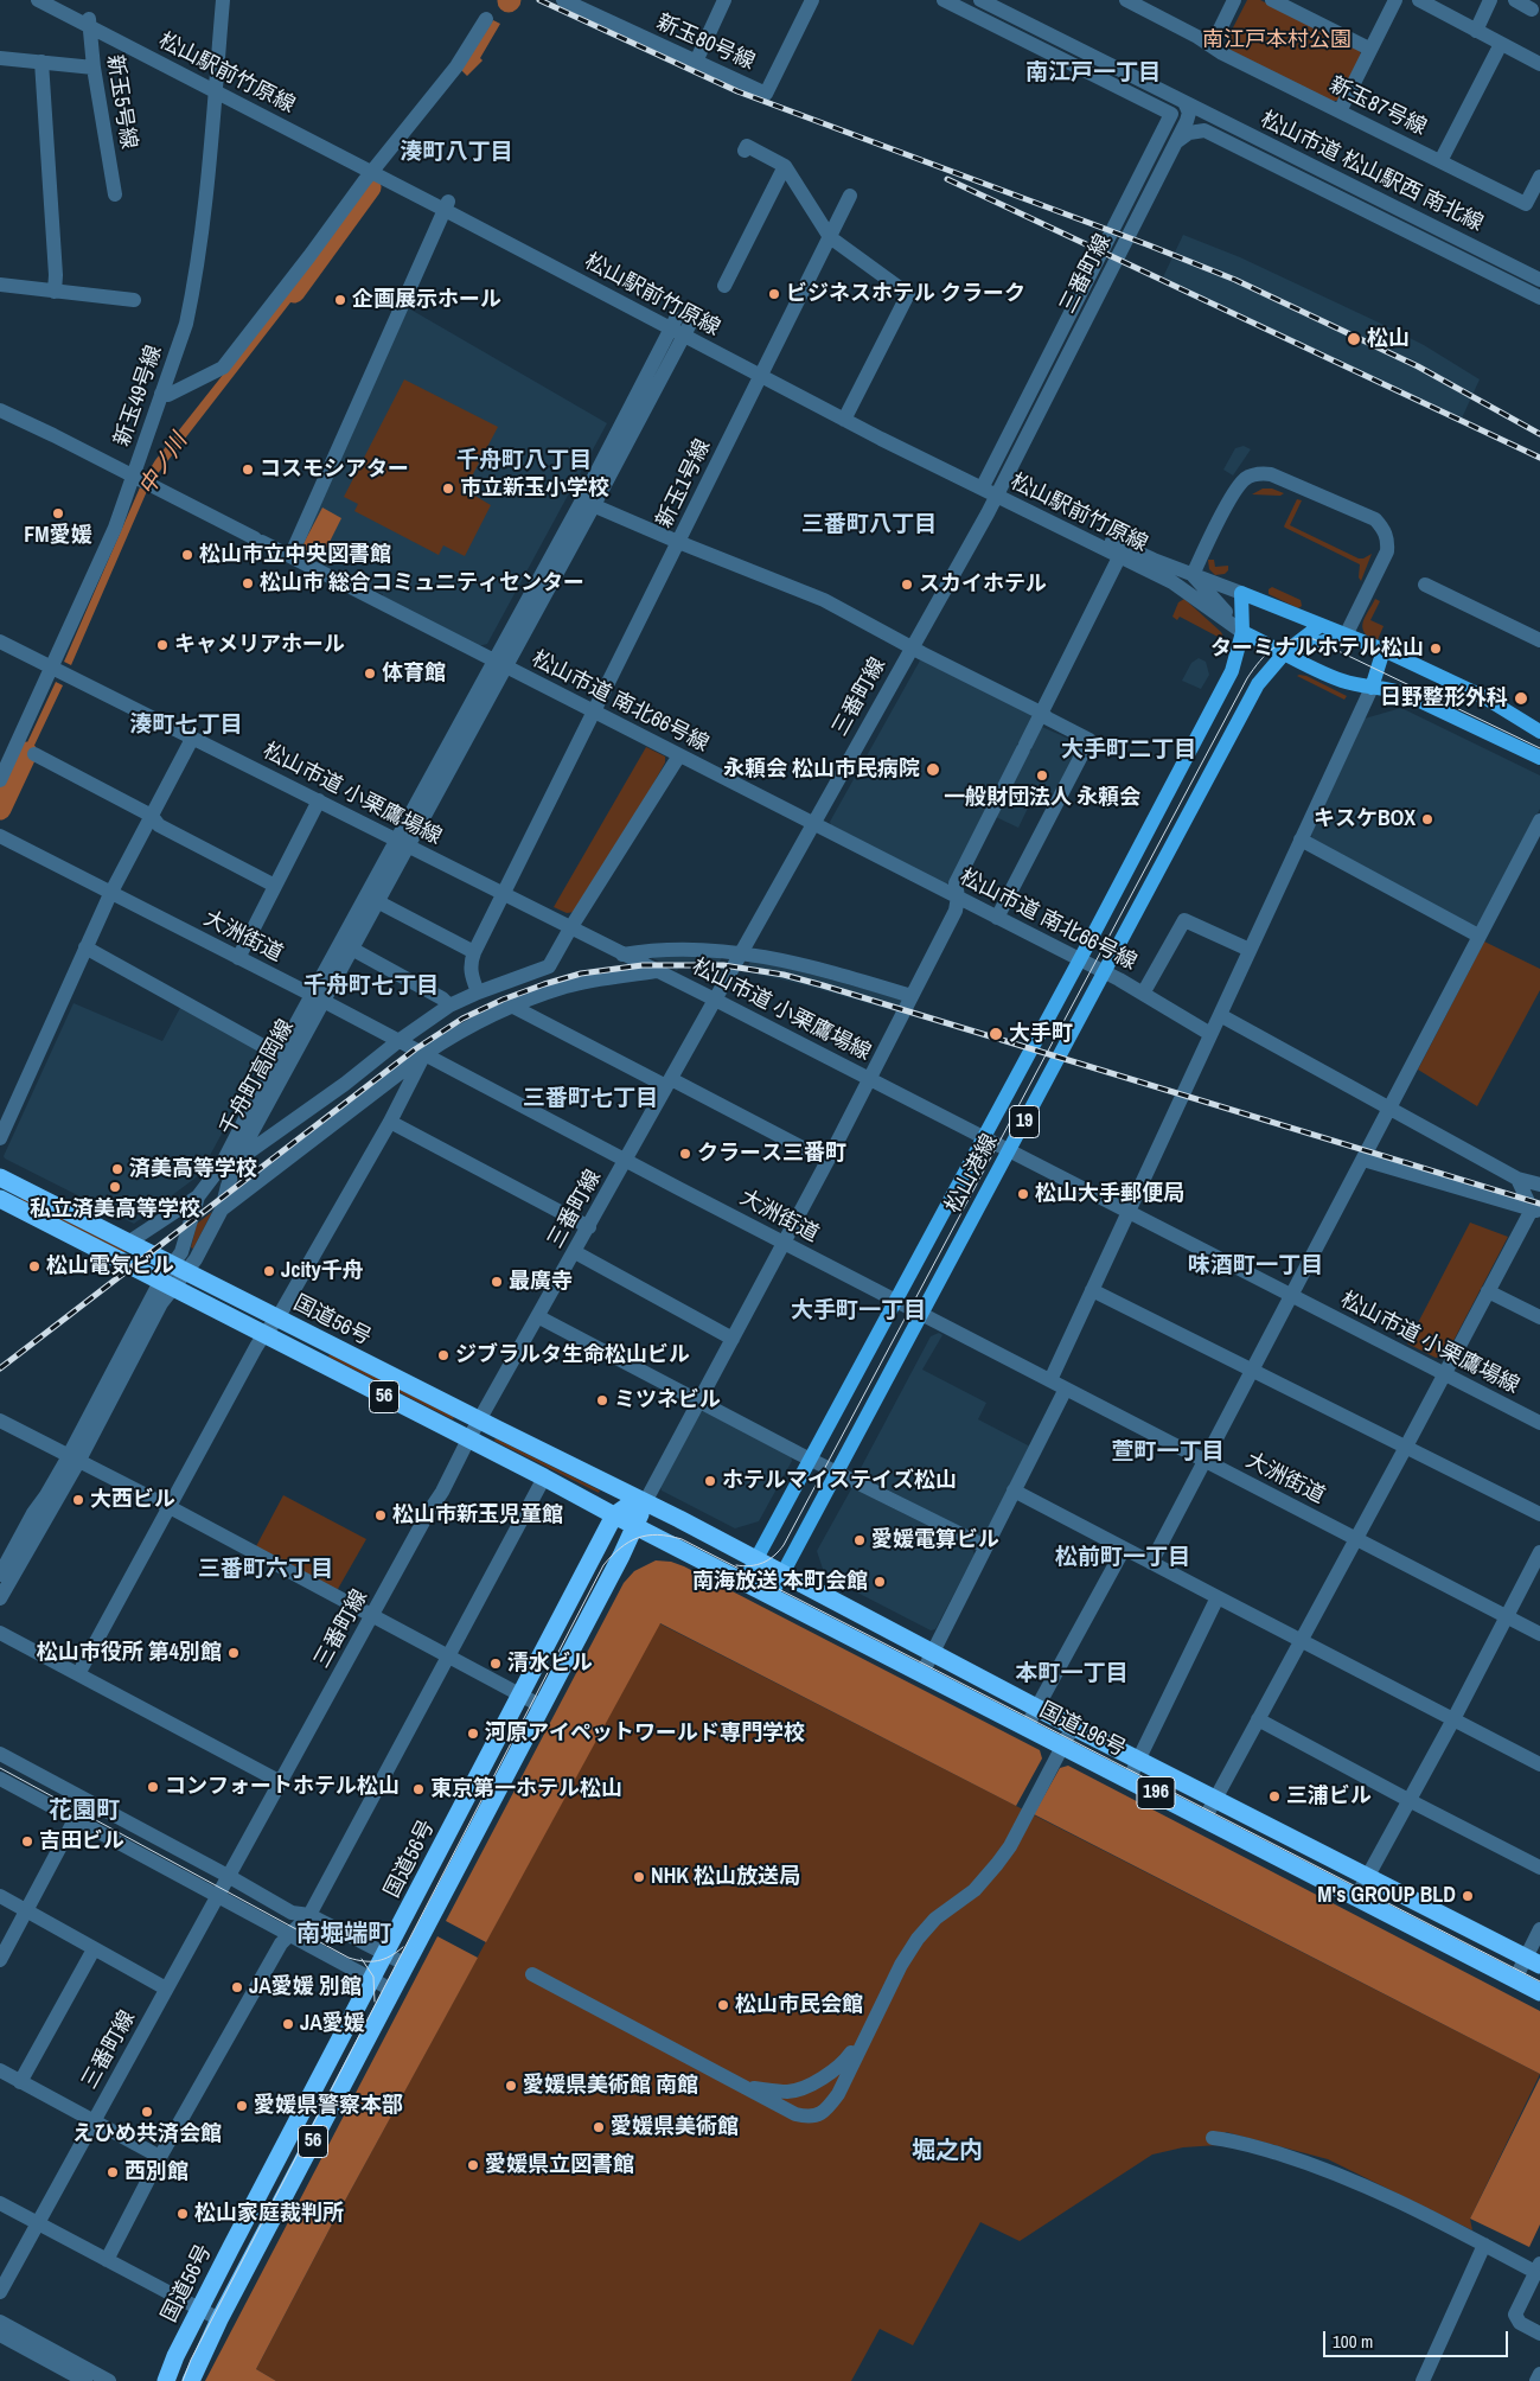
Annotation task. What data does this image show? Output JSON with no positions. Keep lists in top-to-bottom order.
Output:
{
  "streets": {
    "highway": [
      "国道56号",
      "56",
      "国道196号",
      "196"
    ],
    "main road": ["19", "松山港線"],
    "street": [
      "新玉80号線",
      "松山駅前竹原線",
      "新玉5号線",
      "新玉87号線",
      "松山市道 松山駅西 南北線",
      "三番町線",
      "新玉49号線",
      "新玉1号線",
      "松山市道 南北66号線",
      "松山市道 小栗鷹場線",
      "大洲街道",
      "千舟町高岡線"
    ]
  },
  "crossings": [
    ["松山駅前竹原線", "新玉5号線"],
    ["松山駅前竹原線", "三番町線"],
    ["松山駅前竹原線", "新玉49号線"],
    ["松山駅前竹原線", "新玉1号線"],
    ["松山駅前竹原線", "千舟町高岡線"],
    ["松山駅前竹原線", "松山港線"],
    ["松山市道 松山駅西 南北線", "三番町線"],
    ["三番町線", "松山市道 南北66号線"],
    ["三番町線", "松山市道 小栗鷹場線"],
    ["三番町線", "大洲街道"],
    ["三番町線", "国道56号"],
    ["新玉49号線", "松山市道 南北66号線"],
    ["新玉49号線", "松山市道 小栗鷹場線"],
    ["新玉1号線", "松山市道 南北66号線"],
    ["新玉1号線", "松山市道 小栗鷹場線"],
    ["松山市道 南北66号線", "千舟町高岡線"],
    ["松山市道 南北66号線", "松山港線"],
    ["松山市道 小栗鷹場線", "千舟町高岡線"],
    ["松山市道 小栗鷹場線", "松山港線"],
    ["大洲街道", "千舟町高岡線"],
    ["大洲街道", "松山港線"],
    ["千舟町高岡線", "国道56号"],
    ["松山港線", "国道196号"],
    ["国道56号", "56"],
    ["国道56号", "国道196号"],
    ["56", "国道196号"]
  ],
  "districts": [
    "南江戸一丁目",
    "湊町八丁目",
    "千舟町八丁目",
    "三番町八丁目",
    "湊町七丁目",
    "大手町二丁目",
    "千舟町七丁目",
    "三番町七丁目",
    "味酒町一丁目",
    "大手町一丁目",
    "萱町一丁目",
    "松前町一丁目",
    "三番町六丁目",
    "本町一丁目",
    "花園町",
    "南堀端町",
    "堀之内"
  ],
  "water": ["中ノ川"],
  "parks": ["南江戸本村公園"],
  "places": [
    "ビジネスホテル クラーク",
    "企画展示ホール",
    "松山",
    "コスモシアター",
    "市立新玉小学校",
    "FM愛媛",
    "松山市立中央図書館",
    "松山市 総合コミュニティセンター",
    "スカイホテル",
    "キャメリアホール",
    "ターミナルホテル松山",
    "体育館",
    "日野整形外科",
    "永頼会 松山市民病院",
    "一般財団法人 永頼会",
    "キスケBOX",
    "大手町",
    "クラース三番町",
    "済美高等学校",
    "私立済美高等学校",
    "松山大手郵便局",
    "松山電気ビル",
    "Jcity千舟",
    "最廣寺",
    "ジブラルタ生命松山ビル",
    "ミツネビル",
    "ホテルマイステイズ松山",
    "大西ビル",
    "松山市新玉児童館",
    "愛媛電算ビル",
    "南海放送 本町会館",
    "松山市役所 第4別館",
    "清水ビル",
    "河原アイペットワールド専門学校",
    "コンフォートホテル松山",
    "東京第一ホテル松山",
    "三浦ビル",
    "吉田ビル",
    "NHK 松山放送局",
    "M's GROUP BLD",
    "JA愛媛 別館",
    "松山市民会館",
    "JA愛媛",
    "愛媛県美術館 南館",
    "愛媛県警察本部",
    "えひめ共済会館",
    "愛媛県美術館",
    "愛媛県立図書館",
    "西別館",
    "松山家庭裁判所"
  ],
  "scale_bar": "100 m"
}
